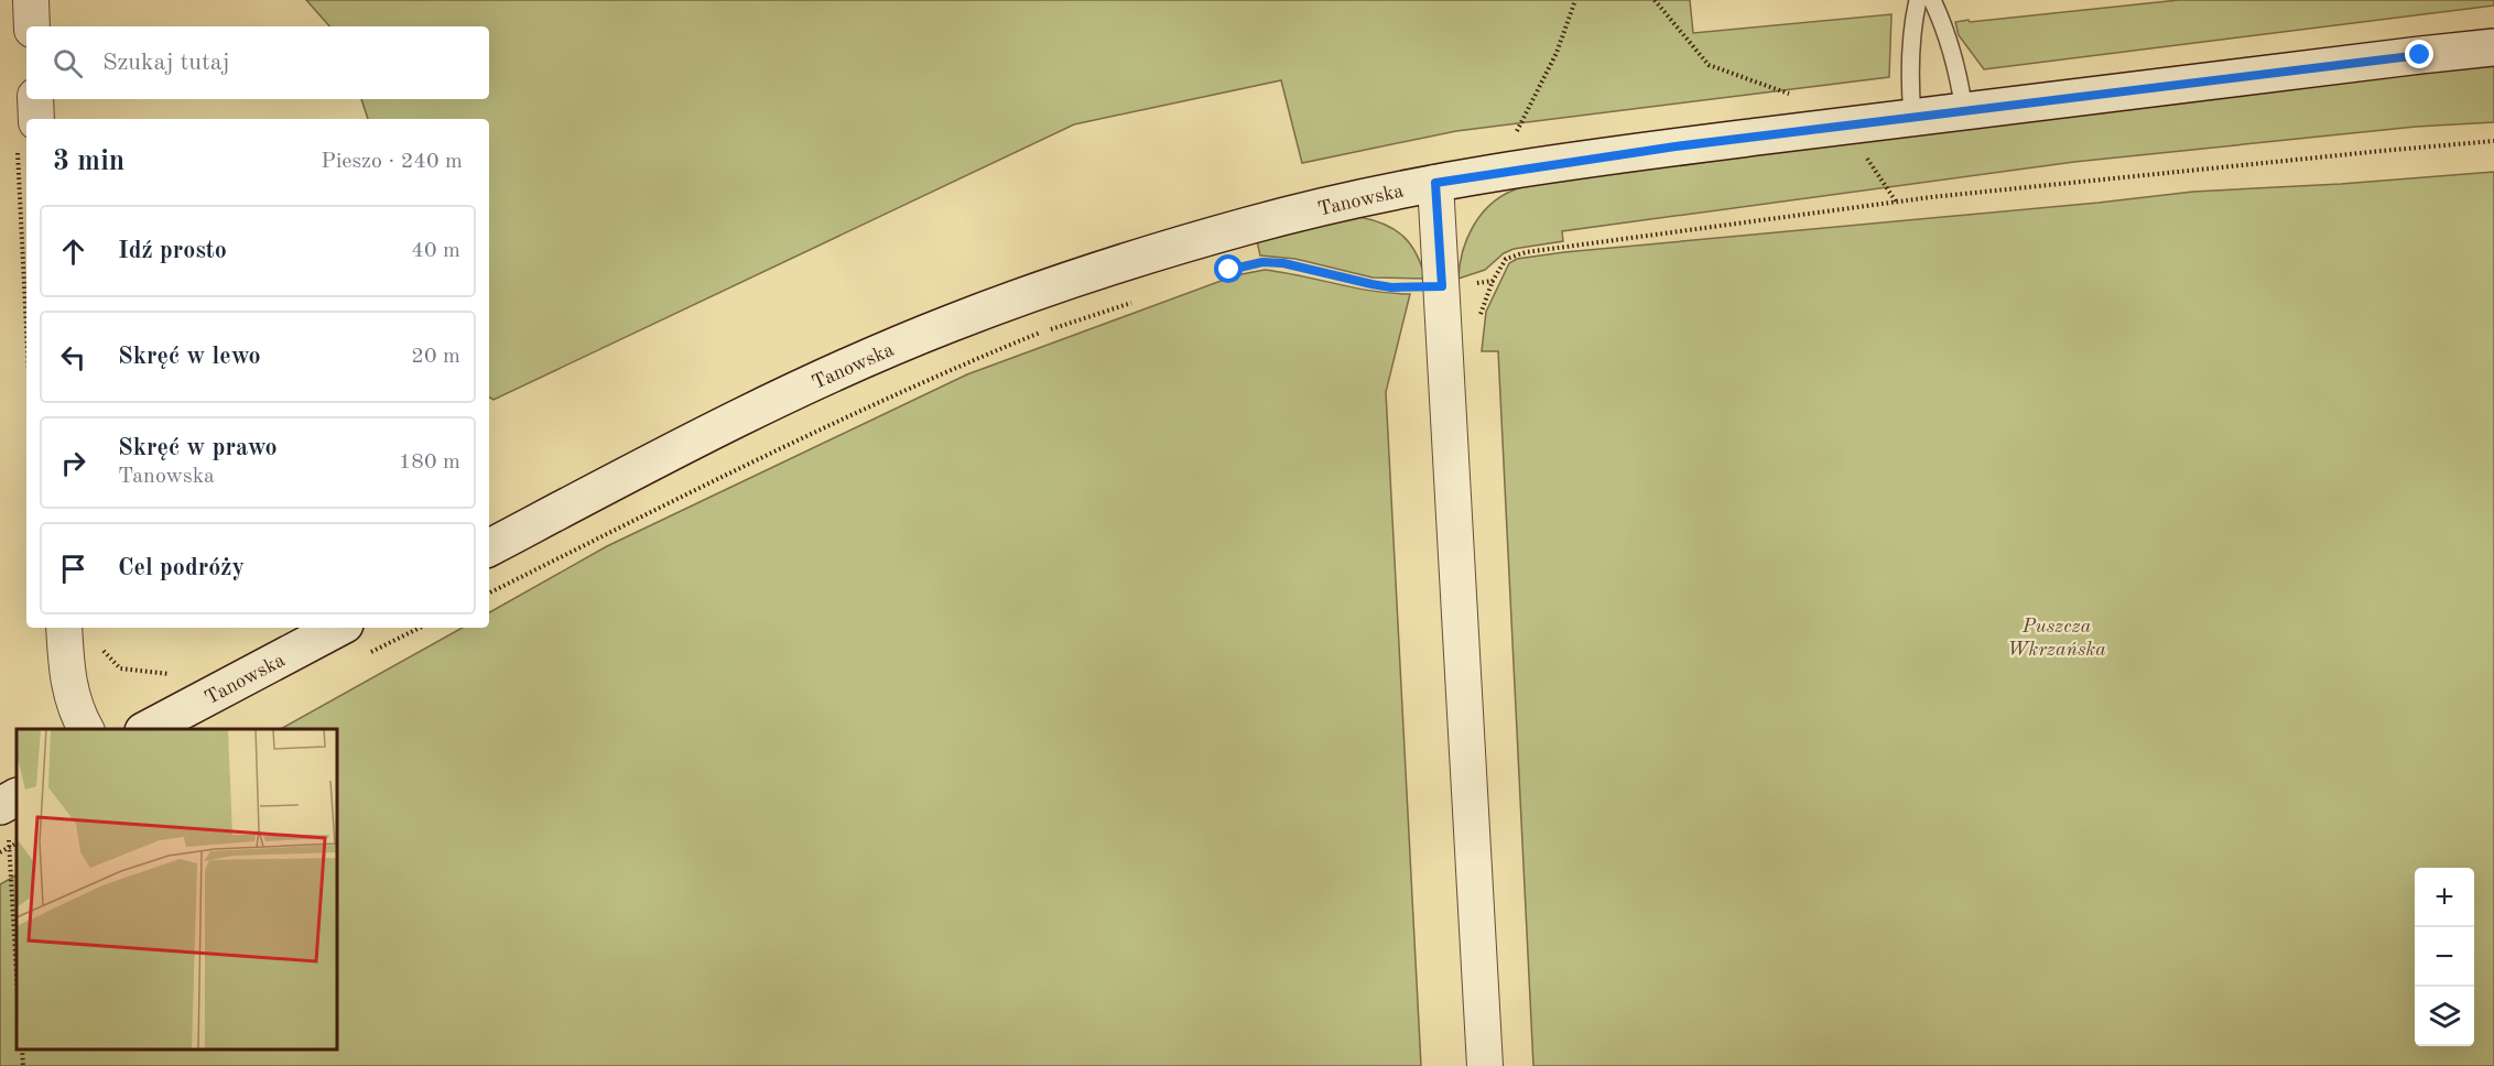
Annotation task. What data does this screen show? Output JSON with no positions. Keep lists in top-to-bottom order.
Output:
{
  "streets": {
    "main road": ["Tanowska"]
  },
  "parks": ["Puszcza Wkrzańska"],
  "page": {
    "search": "Szukaj tutaj",
    "heading": ["3 min", "Pieszo · 240 m"],
    "list": [
      ["Idź prosto", "40 m"],
      ["Skręć w lewo", "20 m"],
      ["Skręć w prawo", "Tanowska", "180 m"],
      "Cel podróży"
    ],
    "map_buttons": ["+", "−"]
  }
}
